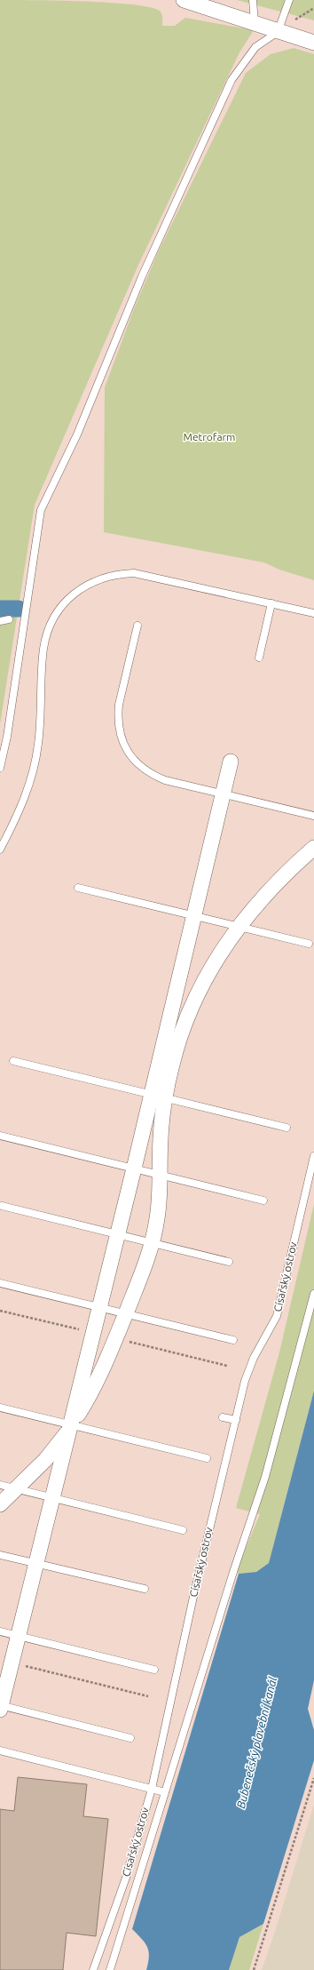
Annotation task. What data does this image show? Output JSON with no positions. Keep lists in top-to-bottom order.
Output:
{
  "streets": {
    "lane": ["Císařský ostrov"]
  },
  "water": ["Bubenečský plavební kanál"],
  "parks": ["Metrofarm"]
}
